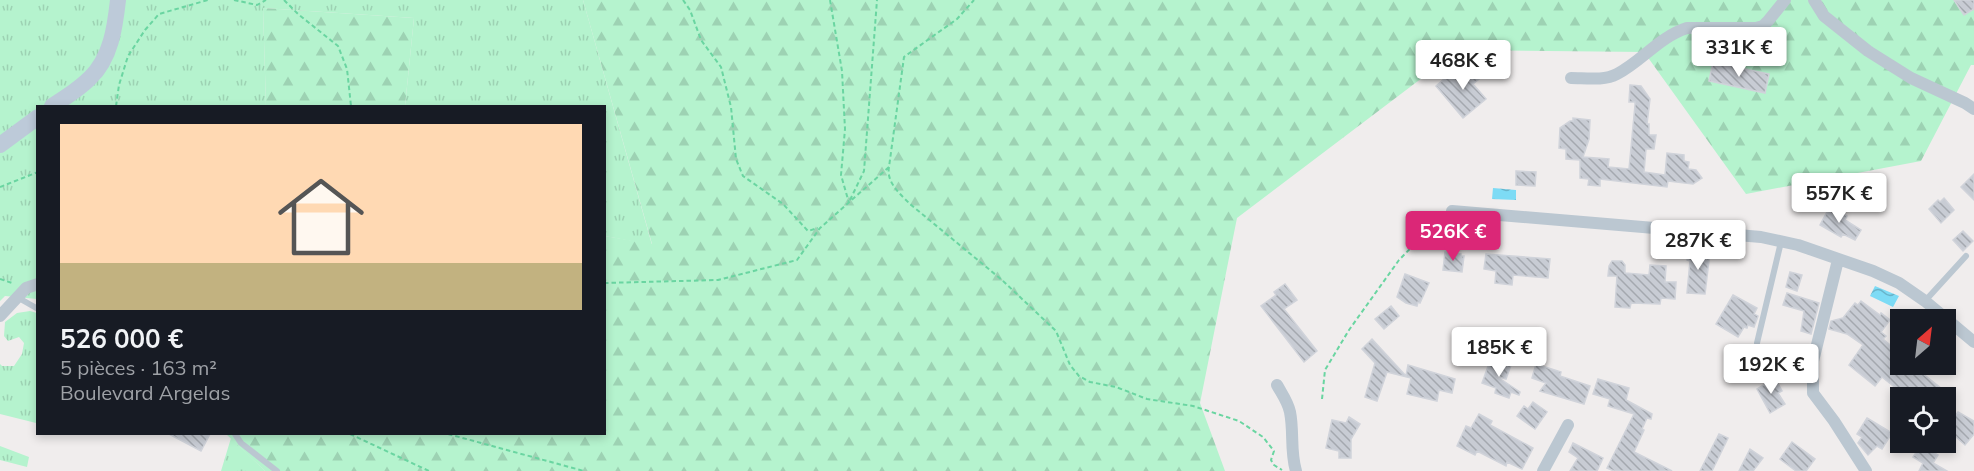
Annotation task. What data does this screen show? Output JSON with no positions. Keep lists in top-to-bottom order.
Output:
{
  "north": "top right",
  "page": {
    "price": [
      "331K €",
      "468K €",
      "557K €",
      "526K €",
      "287K €",
      "185K €",
      "192K €"
    ],
    "list": [
      {
        "name": "526 000 €",
        "note": "5 pièces · 163 m² · Boulevard Argelas"
      }
    ]
  }
}
